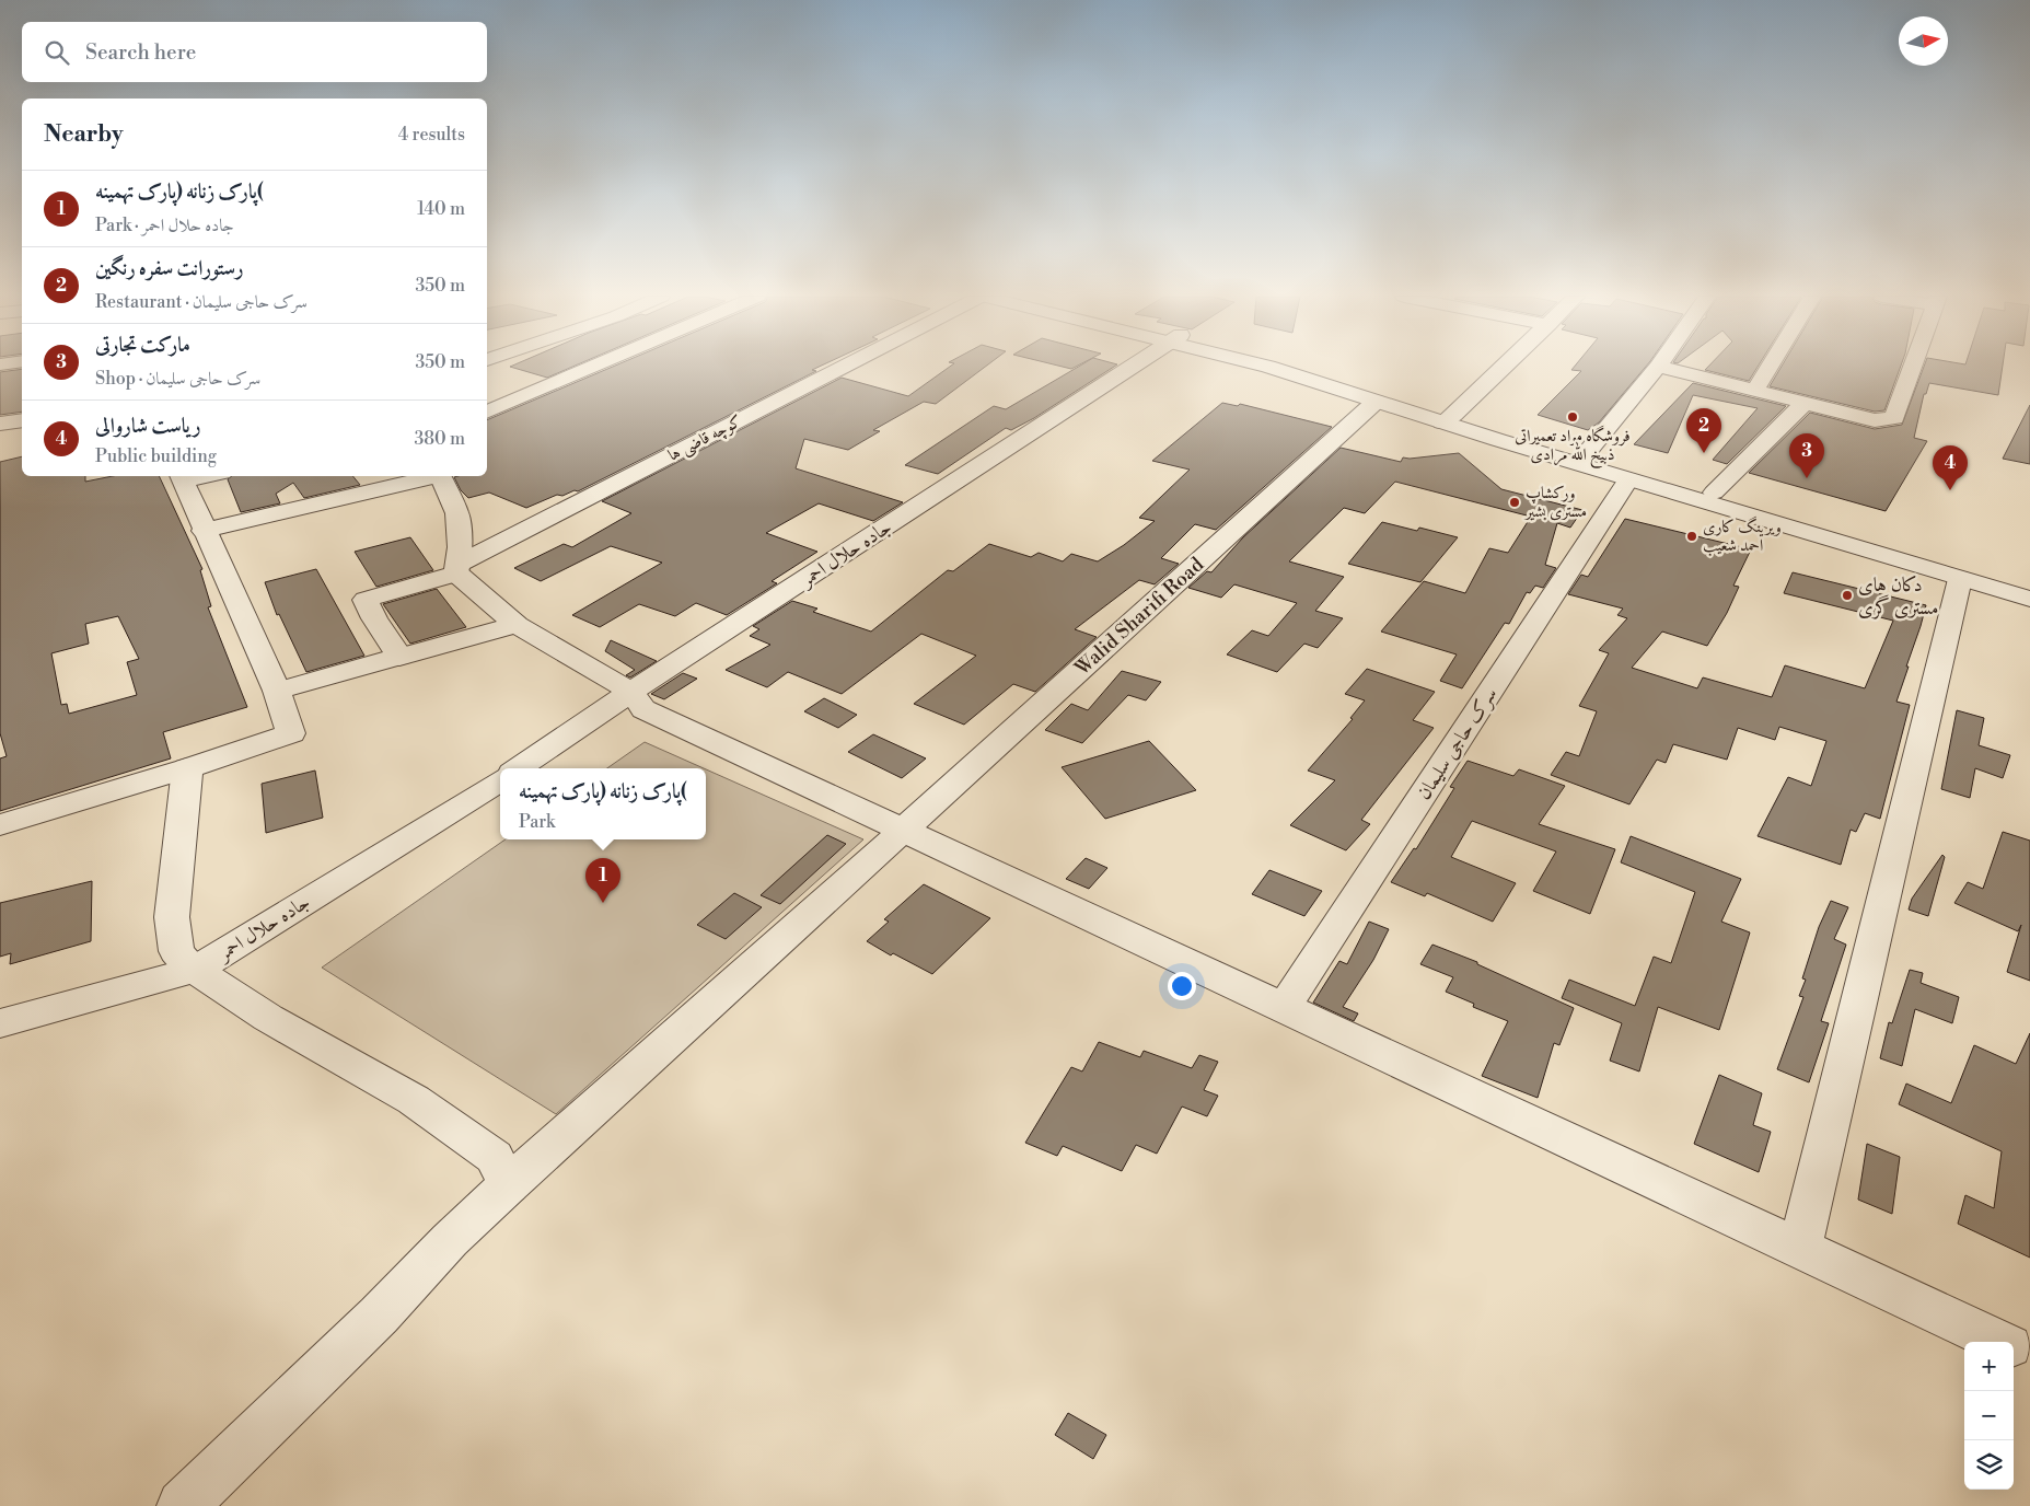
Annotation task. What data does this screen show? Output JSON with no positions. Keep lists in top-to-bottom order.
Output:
{
  "streets": {
    "street": [
      "کوچه قاضی ها",
      "جاده حلال احمر",
      "Walid Sharifi Road",
      "سرک حاجی سلیمان"
    ]
  },
  "places": [
    "فروشگاه مواد تعمیراتی ذبیخ الله مرادی",
    "ورکشاپ مستری بشیر",
    "ویرینگ کاری احمد شعیب",
    "دکان های مستری گری"
  ],
  "north": "right",
  "page": {
    "search": "Search here",
    "heading": ["Nearby", "4 results"],
    "list": [
      {
        "mark": "1",
        "name": "پارک زنانه (پارک تهمینه(",
        "note": "Park · جاده حلال احمر",
        "value": "140 m"
      },
      {
        "mark": "2",
        "name": "رستورانت سفره رنگین",
        "note": "Restaurant · سرک حاجی سلیمان",
        "value": "350 m"
      },
      {
        "mark": "3",
        "name": "مارکت تجارتی",
        "note": "Shop · سرک حاجی سلیمان",
        "value": "350 m"
      },
      {
        "mark": "4",
        "name": "ریاست شاروالی",
        "note": "Public building",
        "value": "380 m"
      }
    ],
    "pins": [
      "2",
      "3",
      "4",
      "1"
    ],
    "popup": ["پارک زنانه (پارک تهمینه(", "Park"],
    "map_buttons": ["+", "−"]
  }
}
